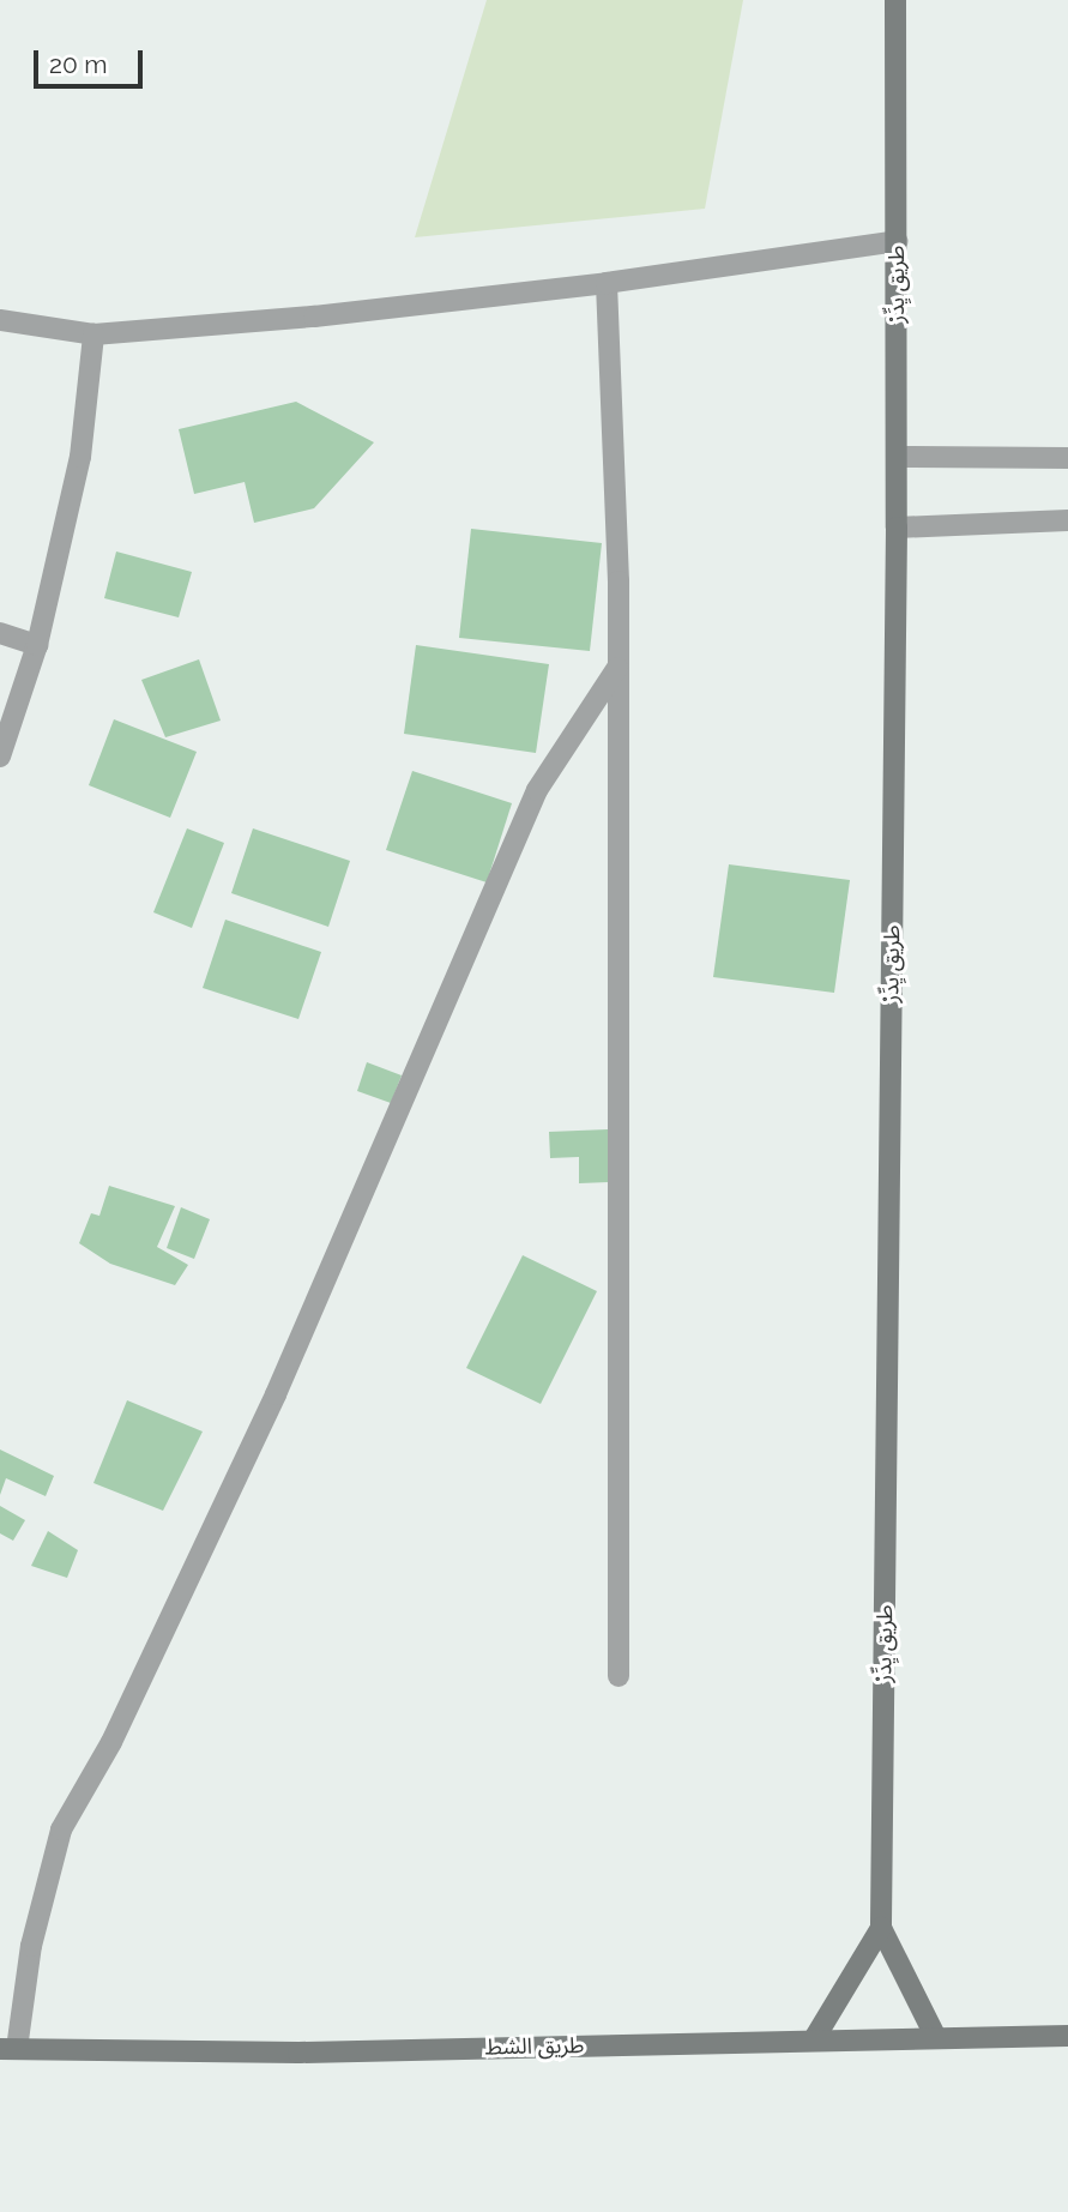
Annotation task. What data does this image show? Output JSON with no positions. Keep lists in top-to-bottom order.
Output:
{
  "streets": {
    "street": ["طريق يِدِّرْ", "طريق الشط"]
  },
  "crossings": [
    ["طريق يِدِّرْ", "طريق الشط"]
  ],
  "scale_bar": "20 m"
}
